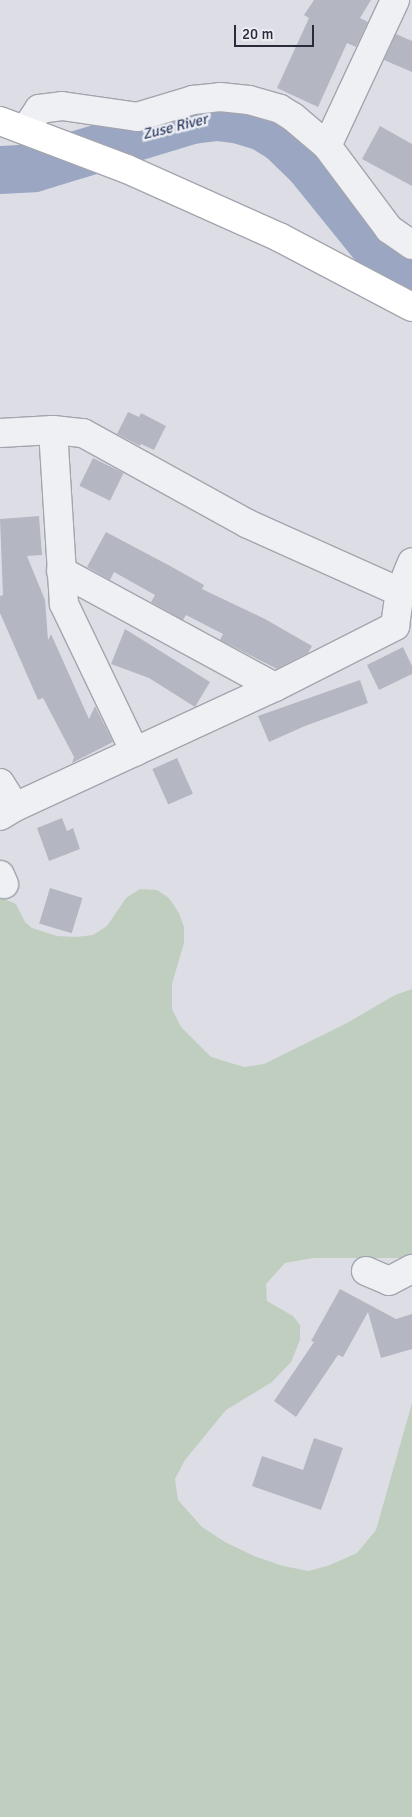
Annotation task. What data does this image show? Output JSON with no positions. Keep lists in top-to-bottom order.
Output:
{
  "water": ["Zuse River"],
  "scale_bar": "20 m"
}
